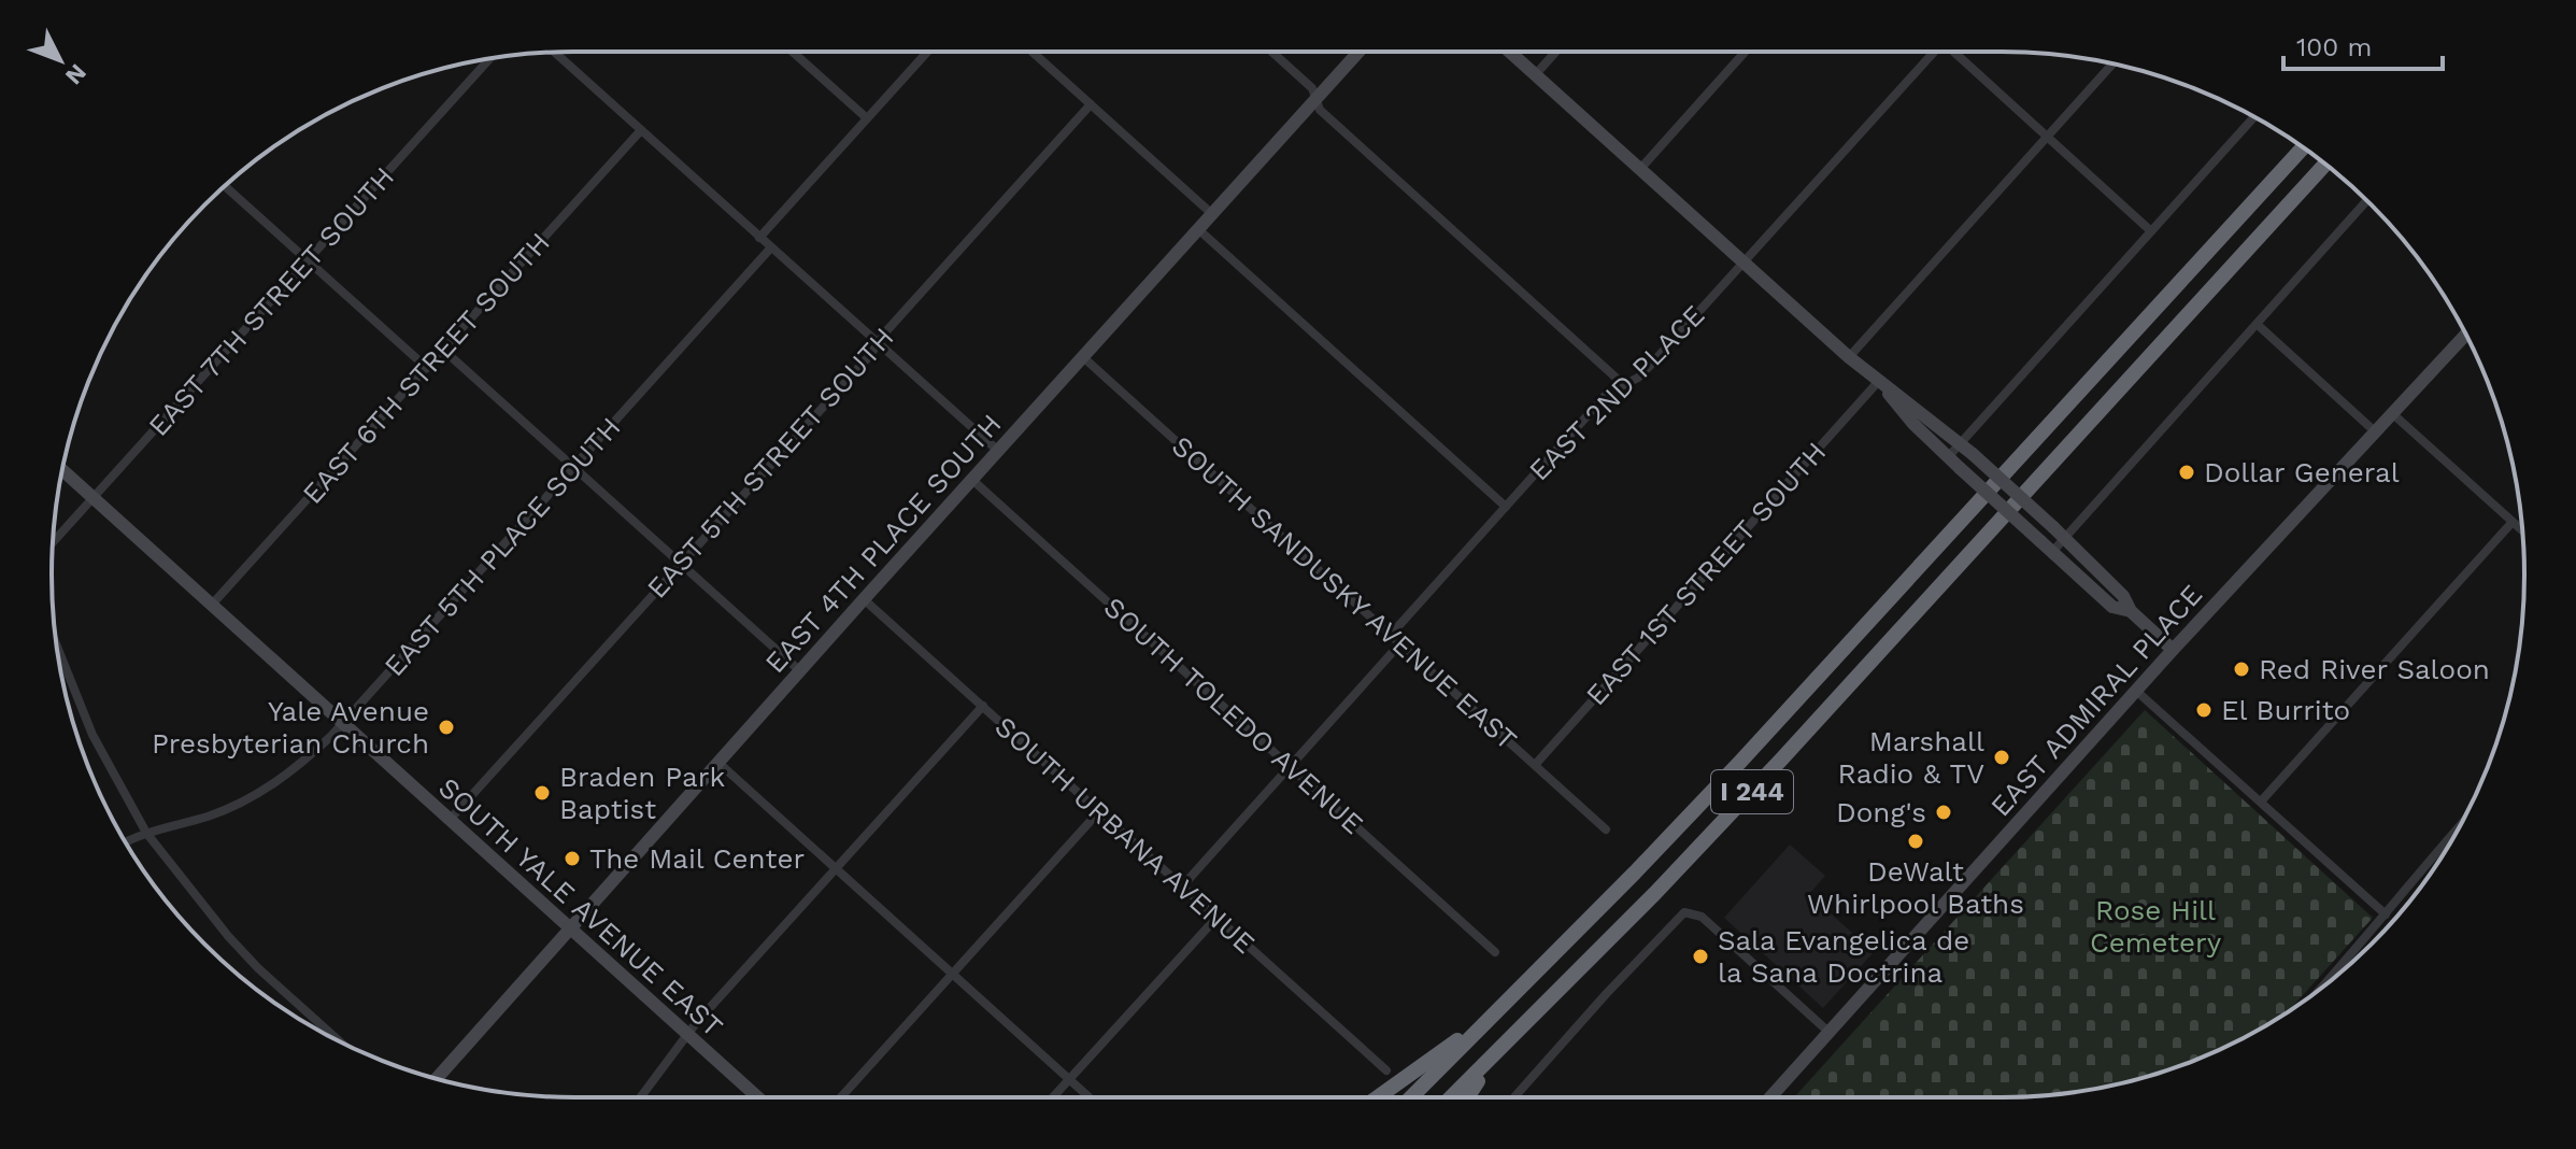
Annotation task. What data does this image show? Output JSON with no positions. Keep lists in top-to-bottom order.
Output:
{
  "streets": {
    "highway": ["I 244"],
    "street": [
      "EAST 7TH STREET SOUTH",
      "EAST 6TH STREET SOUTH",
      "EAST 2ND PLACE",
      "EAST 5TH STREET SOUTH",
      "EAST 4TH PLACE SOUTH",
      "EAST 5TH PLACE SOUTH",
      "EAST 1ST STREET SOUTH",
      "SOUTH SANDUSKY AVENUE EAST",
      "EAST ADMIRAL PLACE",
      "SOUTH TOLEDO AVENUE",
      "SOUTH URBANA AVENUE",
      "SOUTH YALE AVENUE EAST"
    ]
  },
  "crossings": [
    ["EAST 7TH STREET SOUTH", "SOUTH YALE AVENUE EAST"],
    ["EAST 6TH STREET SOUTH", "SOUTH YALE AVENUE EAST"],
    ["EAST 2ND PLACE", "SOUTH SANDUSKY AVENUE EAST"],
    ["EAST 5TH STREET SOUTH", "SOUTH YALE AVENUE EAST"],
    ["EAST 4TH PLACE SOUTH", "SOUTH SANDUSKY AVENUE EAST"],
    ["EAST 4TH PLACE SOUTH", "SOUTH TOLEDO AVENUE"],
    ["EAST 4TH PLACE SOUTH", "SOUTH URBANA AVENUE"],
    ["EAST 4TH PLACE SOUTH", "SOUTH YALE AVENUE EAST"],
    ["EAST 5TH PLACE SOUTH", "SOUTH YALE AVENUE EAST"],
    ["EAST 1ST STREET SOUTH", "SOUTH SANDUSKY AVENUE EAST"]
  ],
  "parks": ["Rose Hill Cemetery"],
  "places": [
    "Dollar General",
    "Red River Saloon",
    "El Burrito",
    "Yale Avenue Presbyterian Church",
    "Marshall Radio & TV",
    "Braden Park Baptist",
    "Dong's",
    "DeWalt Whirlpool Baths",
    "The Mail Center",
    "Sala Evangelica de la Sana Doctrina"
  ],
  "scale_bar": "100 m",
  "north": "bottom right"
}
